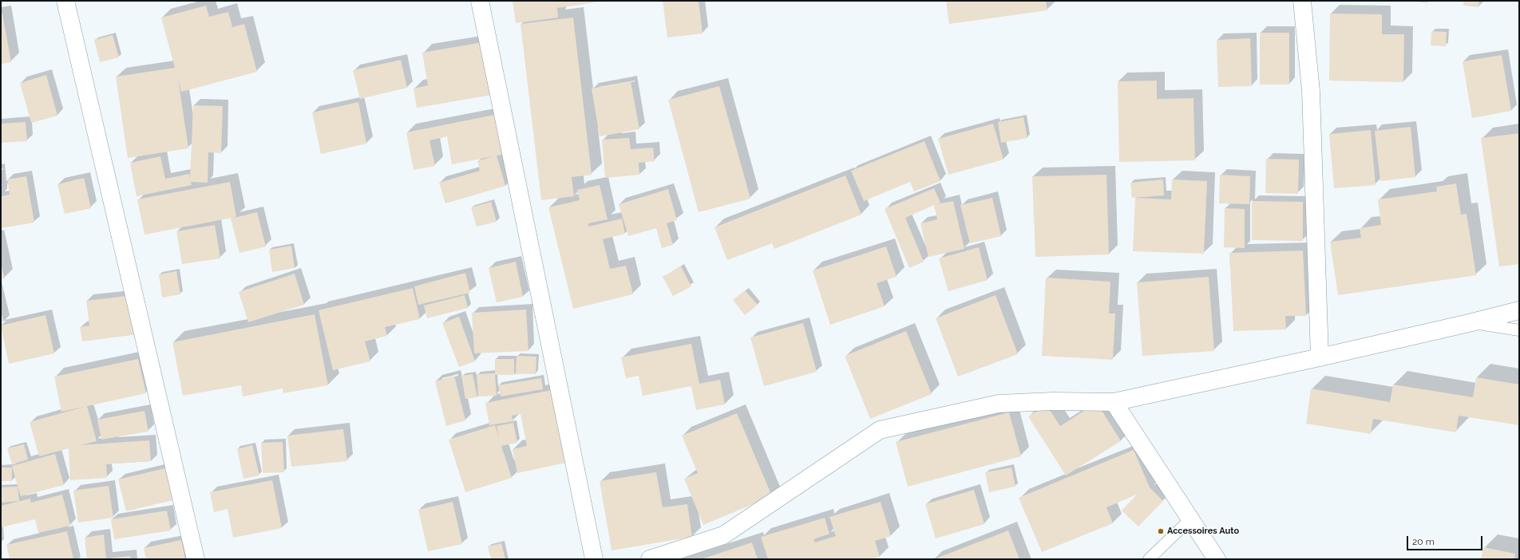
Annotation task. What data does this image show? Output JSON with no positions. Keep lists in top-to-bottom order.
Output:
{
  "places": ["Accessoires Auto"],
  "scale_bar": "20 m"
}
